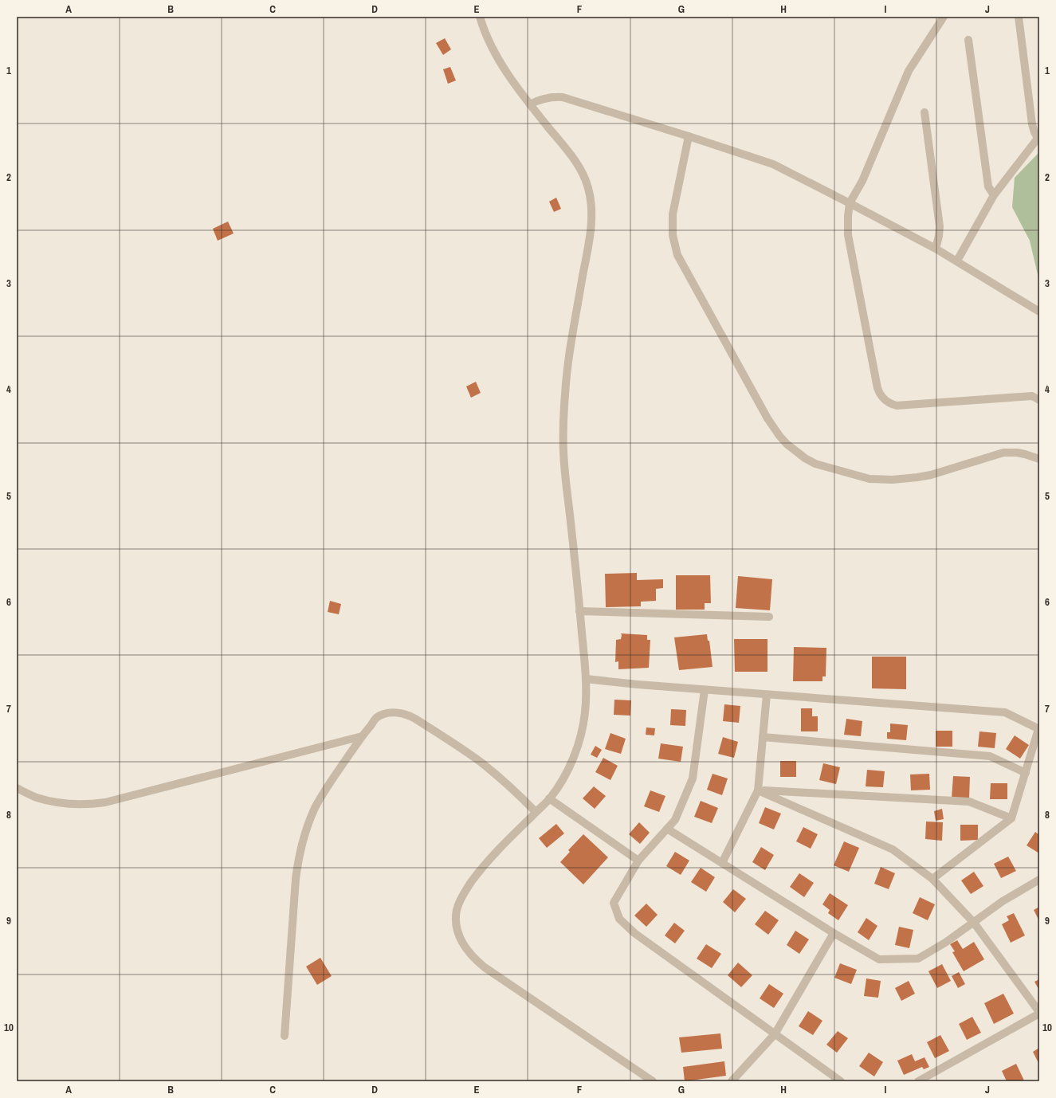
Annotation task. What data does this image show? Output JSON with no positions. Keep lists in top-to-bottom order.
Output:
{
  "grid": {
    "columns": [
      "A",
      "B",
      "C",
      "D",
      "E",
      "F",
      "G",
      "H",
      "I",
      "J"
    ],
    "rows": [
      "1",
      "2",
      "3",
      "4",
      "5",
      "6",
      "7",
      "8",
      "9",
      "10"
    ]
  }
}
